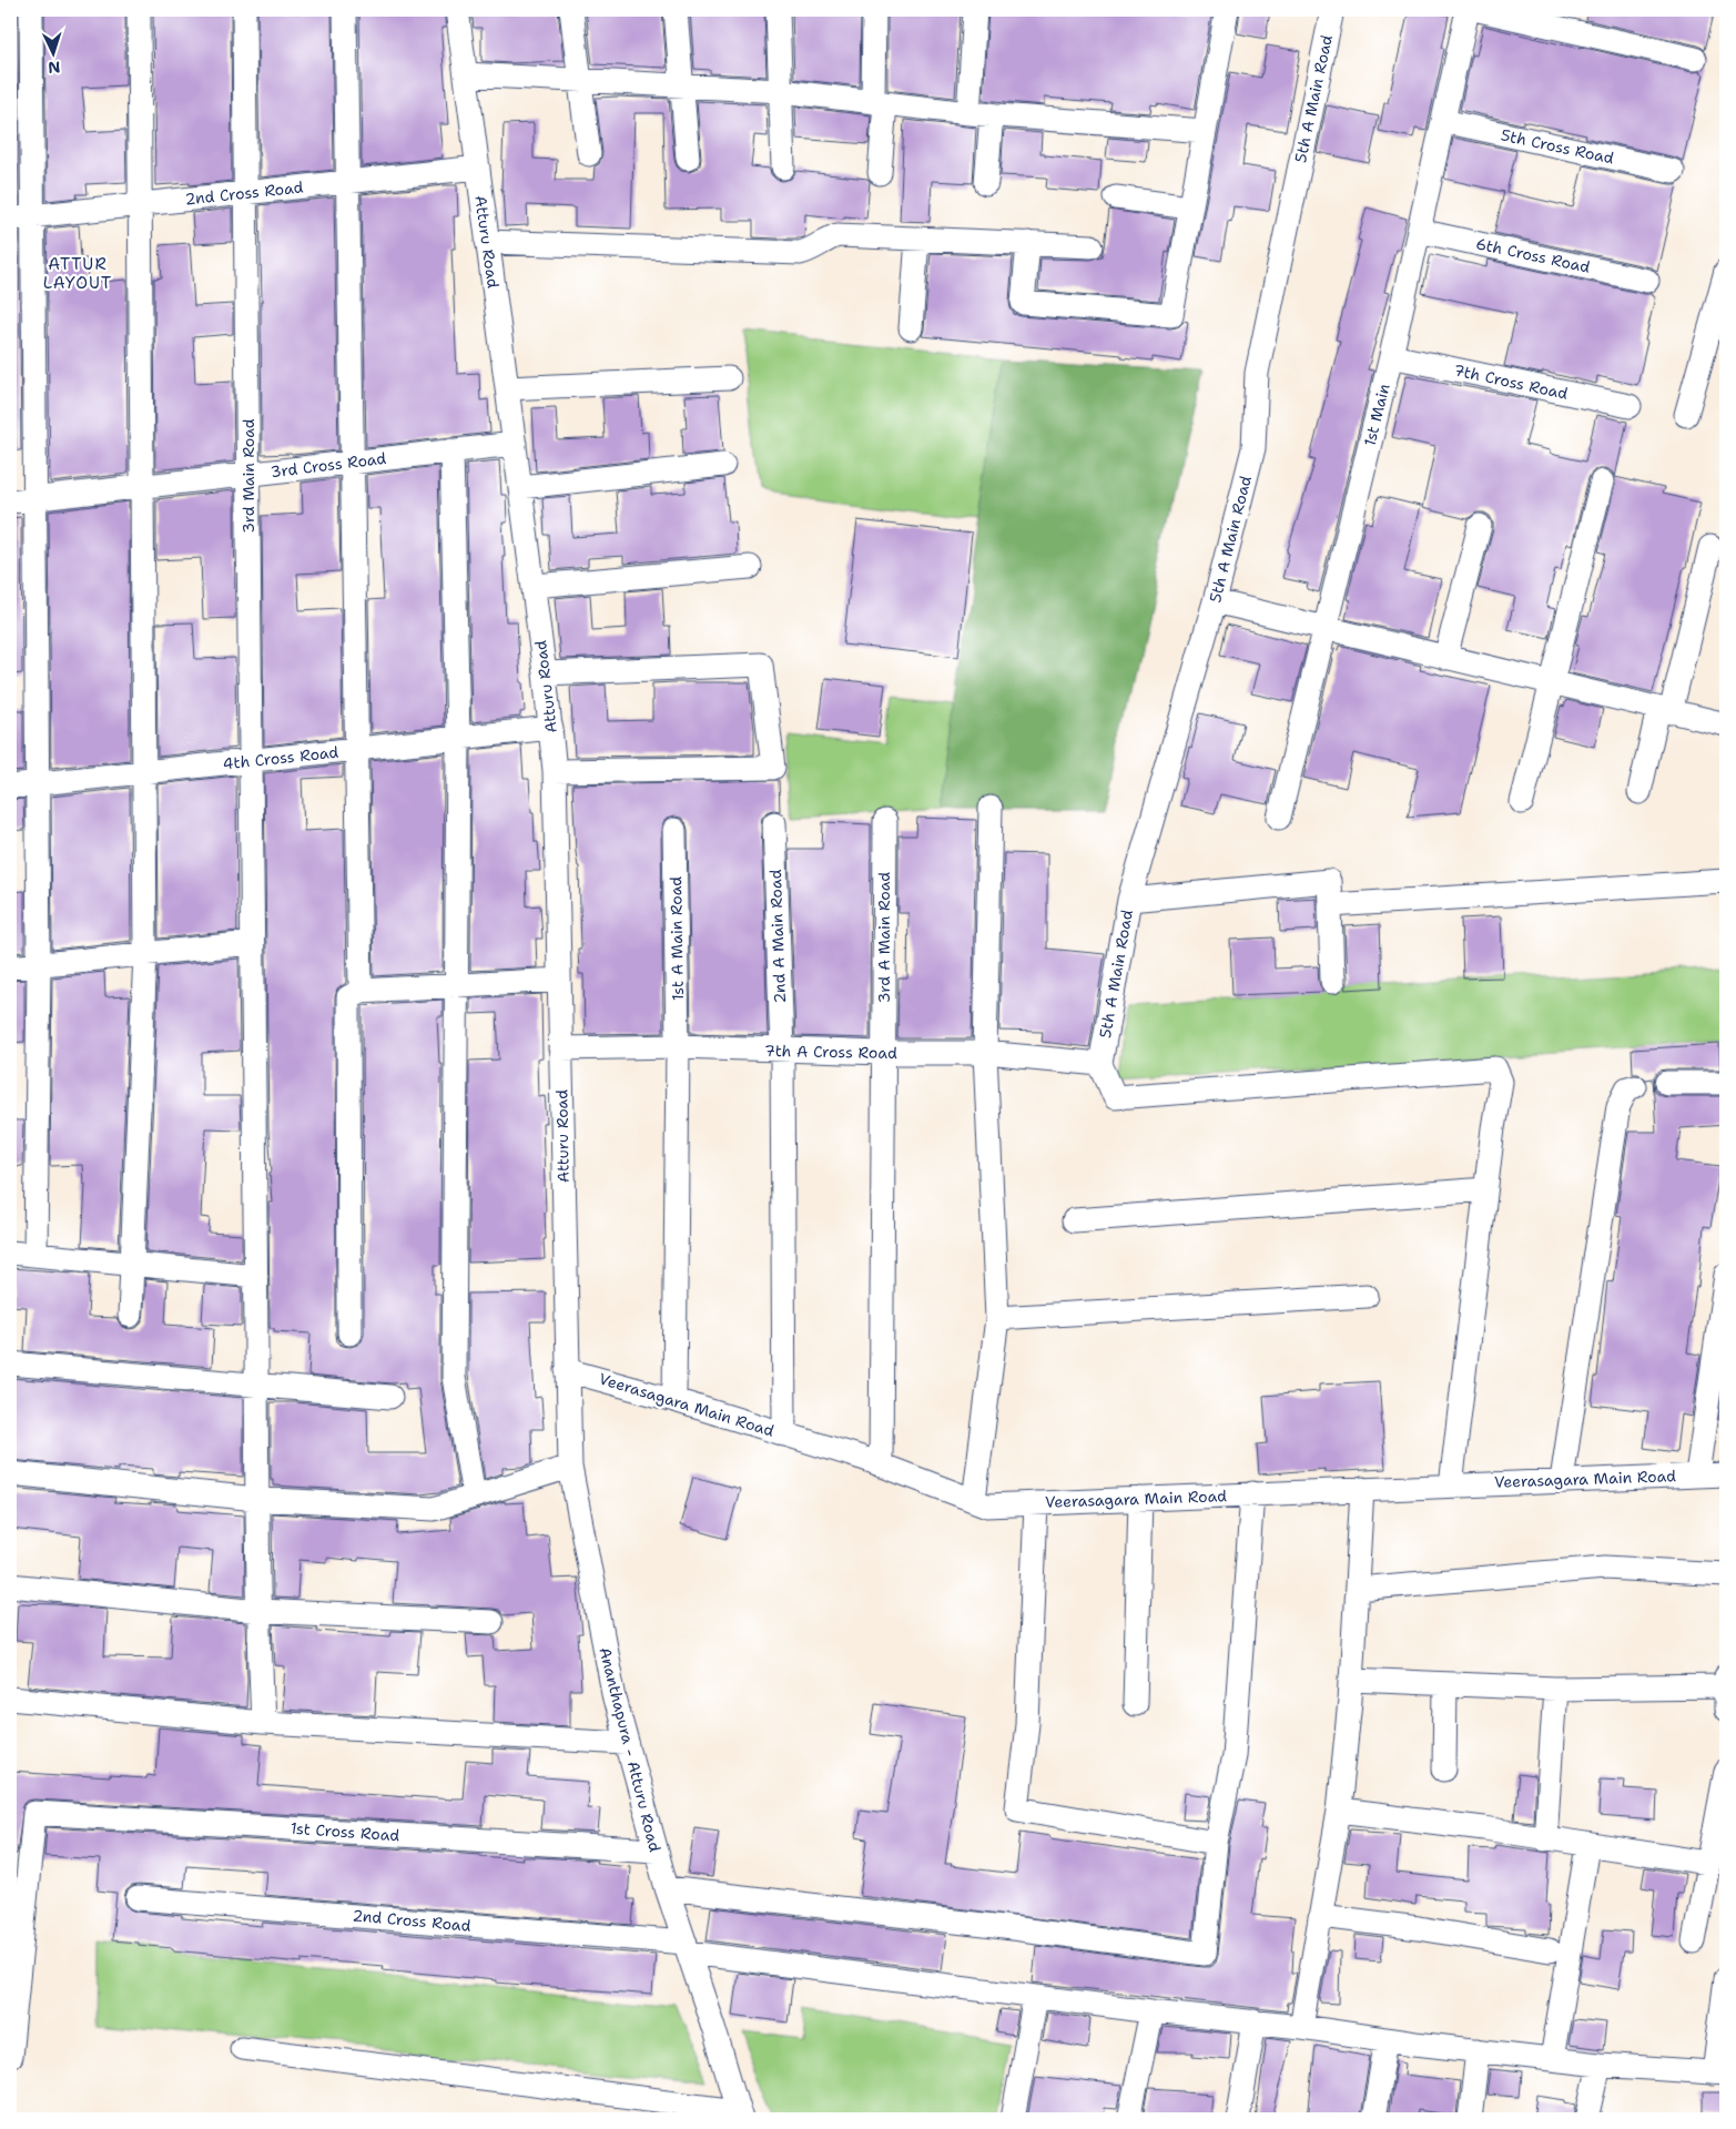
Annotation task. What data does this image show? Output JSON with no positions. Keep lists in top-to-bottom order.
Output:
{
  "streets": {
    "street": [
      "5th A Main Road",
      "5th Cross Road",
      "2nd Cross Road",
      "Atturu Road",
      "6th Cross Road",
      "7th Cross Road",
      "1st Main",
      "3rd Cross Road",
      "3rd Main Road",
      "4th Cross Road",
      "2nd A Main Road",
      "3rd A Main Road",
      "1st A Main Road",
      "7th A Cross Road",
      "Veerasagara Main Road",
      "Ananthapura - Atturu Road",
      "1st Cross Road"
    ]
  },
  "crossings": [
    ["5th A Main Road", "7th A Cross Road"],
    ["5th Cross Road", "1st Main"],
    ["2nd Cross Road", "Atturu Road"],
    ["2nd Cross Road", "3rd Main Road"],
    ["2nd Cross Road", "Ananthapura - Atturu Road"],
    ["Atturu Road", "3rd Cross Road"],
    ["Atturu Road", "4th Cross Road"],
    ["Atturu Road", "7th A Cross Road"],
    ["Atturu Road", "Veerasagara Main Road"],
    ["Atturu Road", "Ananthapura - Atturu Road"],
    ["6th Cross Road", "1st Main"],
    ["7th Cross Road", "1st Main"],
    ["3rd Cross Road", "3rd Main Road"],
    ["3rd Main Road", "4th Cross Road"],
    ["2nd A Main Road", "7th A Cross Road"],
    ["2nd A Main Road", "Veerasagara Main Road"],
    ["3rd A Main Road", "7th A Cross Road"],
    ["3rd A Main Road", "Veerasagara Main Road"],
    ["1st A Main Road", "7th A Cross Road"],
    ["1st A Main Road", "Veerasagara Main Road"],
    ["Veerasagara Main Road", "Ananthapura - Atturu Road"],
    ["Ananthapura - Atturu Road", "1st Cross Road"]
  ],
  "districts": ["ATTUR LAYOUT"],
  "north": "bottom"
}
